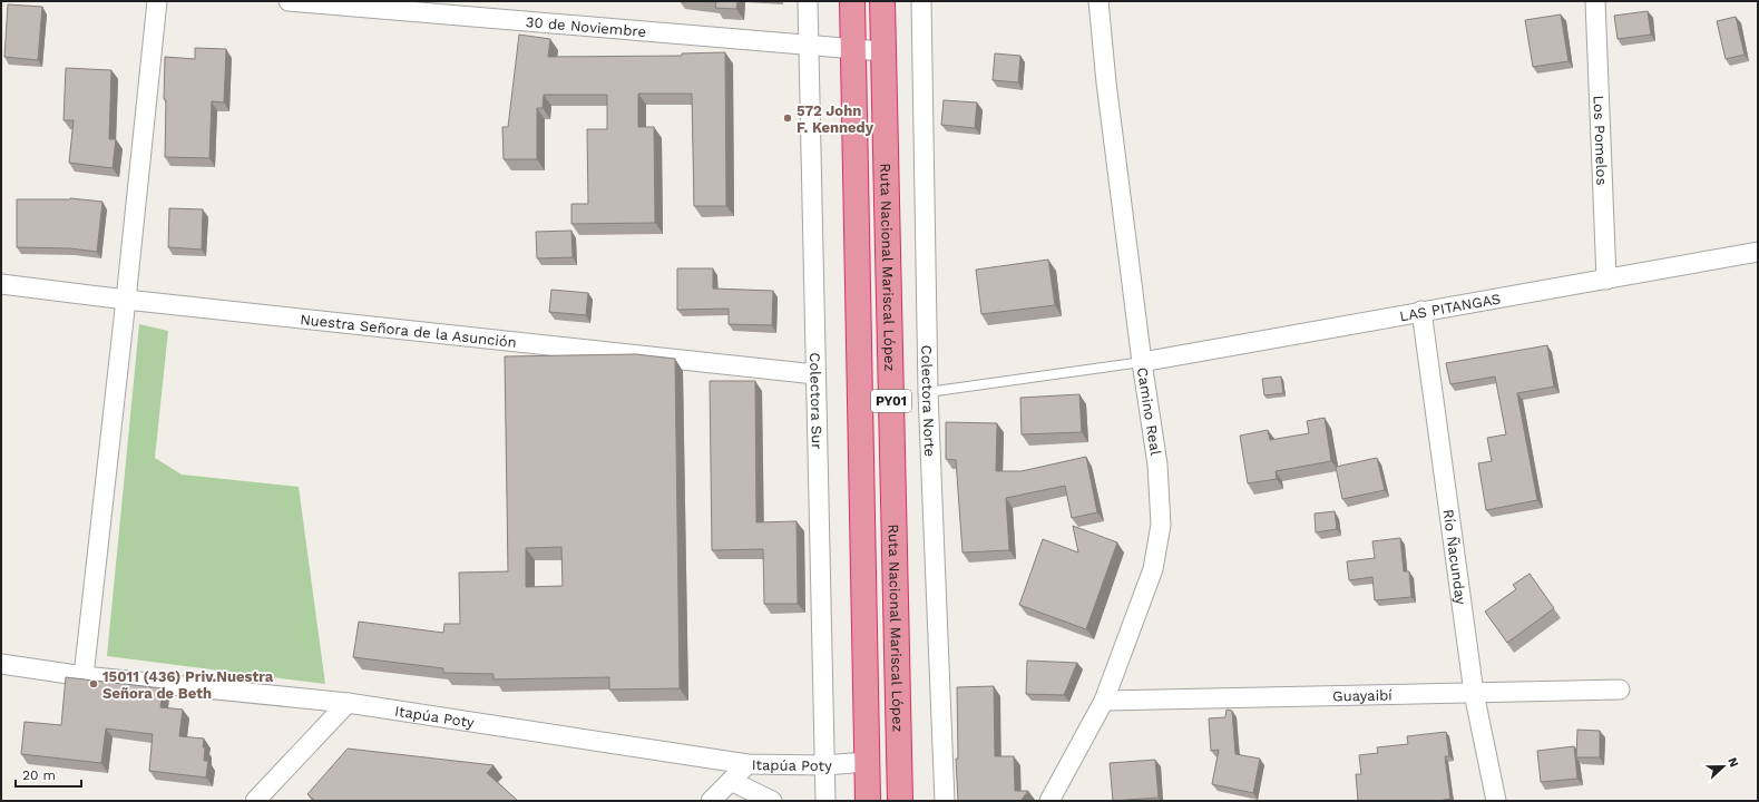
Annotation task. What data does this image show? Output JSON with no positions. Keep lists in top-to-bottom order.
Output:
{
  "streets": {
    "highway": ["Ruta Nacional Mariscal López", "PY01"],
    "street": [
      "30 de Noviembre",
      "Los Pomelos",
      "LAS PITANGAS",
      "Nuestra Señora de la Asunción",
      "Colectora Sur",
      "Colectora Norte",
      "Camino Real",
      "Río Ñacunday",
      "Guayaibí",
      "Itapúa Poty"
    ]
  },
  "crossings": [
    ["30 de Noviembre", "Ruta Nacional Mariscal López"],
    ["30 de Noviembre", "Colectora Sur"],
    ["Los Pomelos", "LAS PITANGAS"],
    ["Ruta Nacional Mariscal López", "Itapúa Poty"],
    ["LAS PITANGAS", "Camino Real"],
    ["LAS PITANGAS", "Río Ñacunday"],
    ["Nuestra Señora de la Asunción", "Colectora Sur"],
    ["Colectora Sur", "Itapúa Poty"],
    ["Camino Real", "Guayaibí"],
    ["Río Ñacunday", "Guayaibí"]
  ],
  "places": ["572 John F. Kennedy", "15011 (436) Priv.Nuestra Señora de Beth"],
  "scale_bar": "20 m",
  "north": "right"
}
